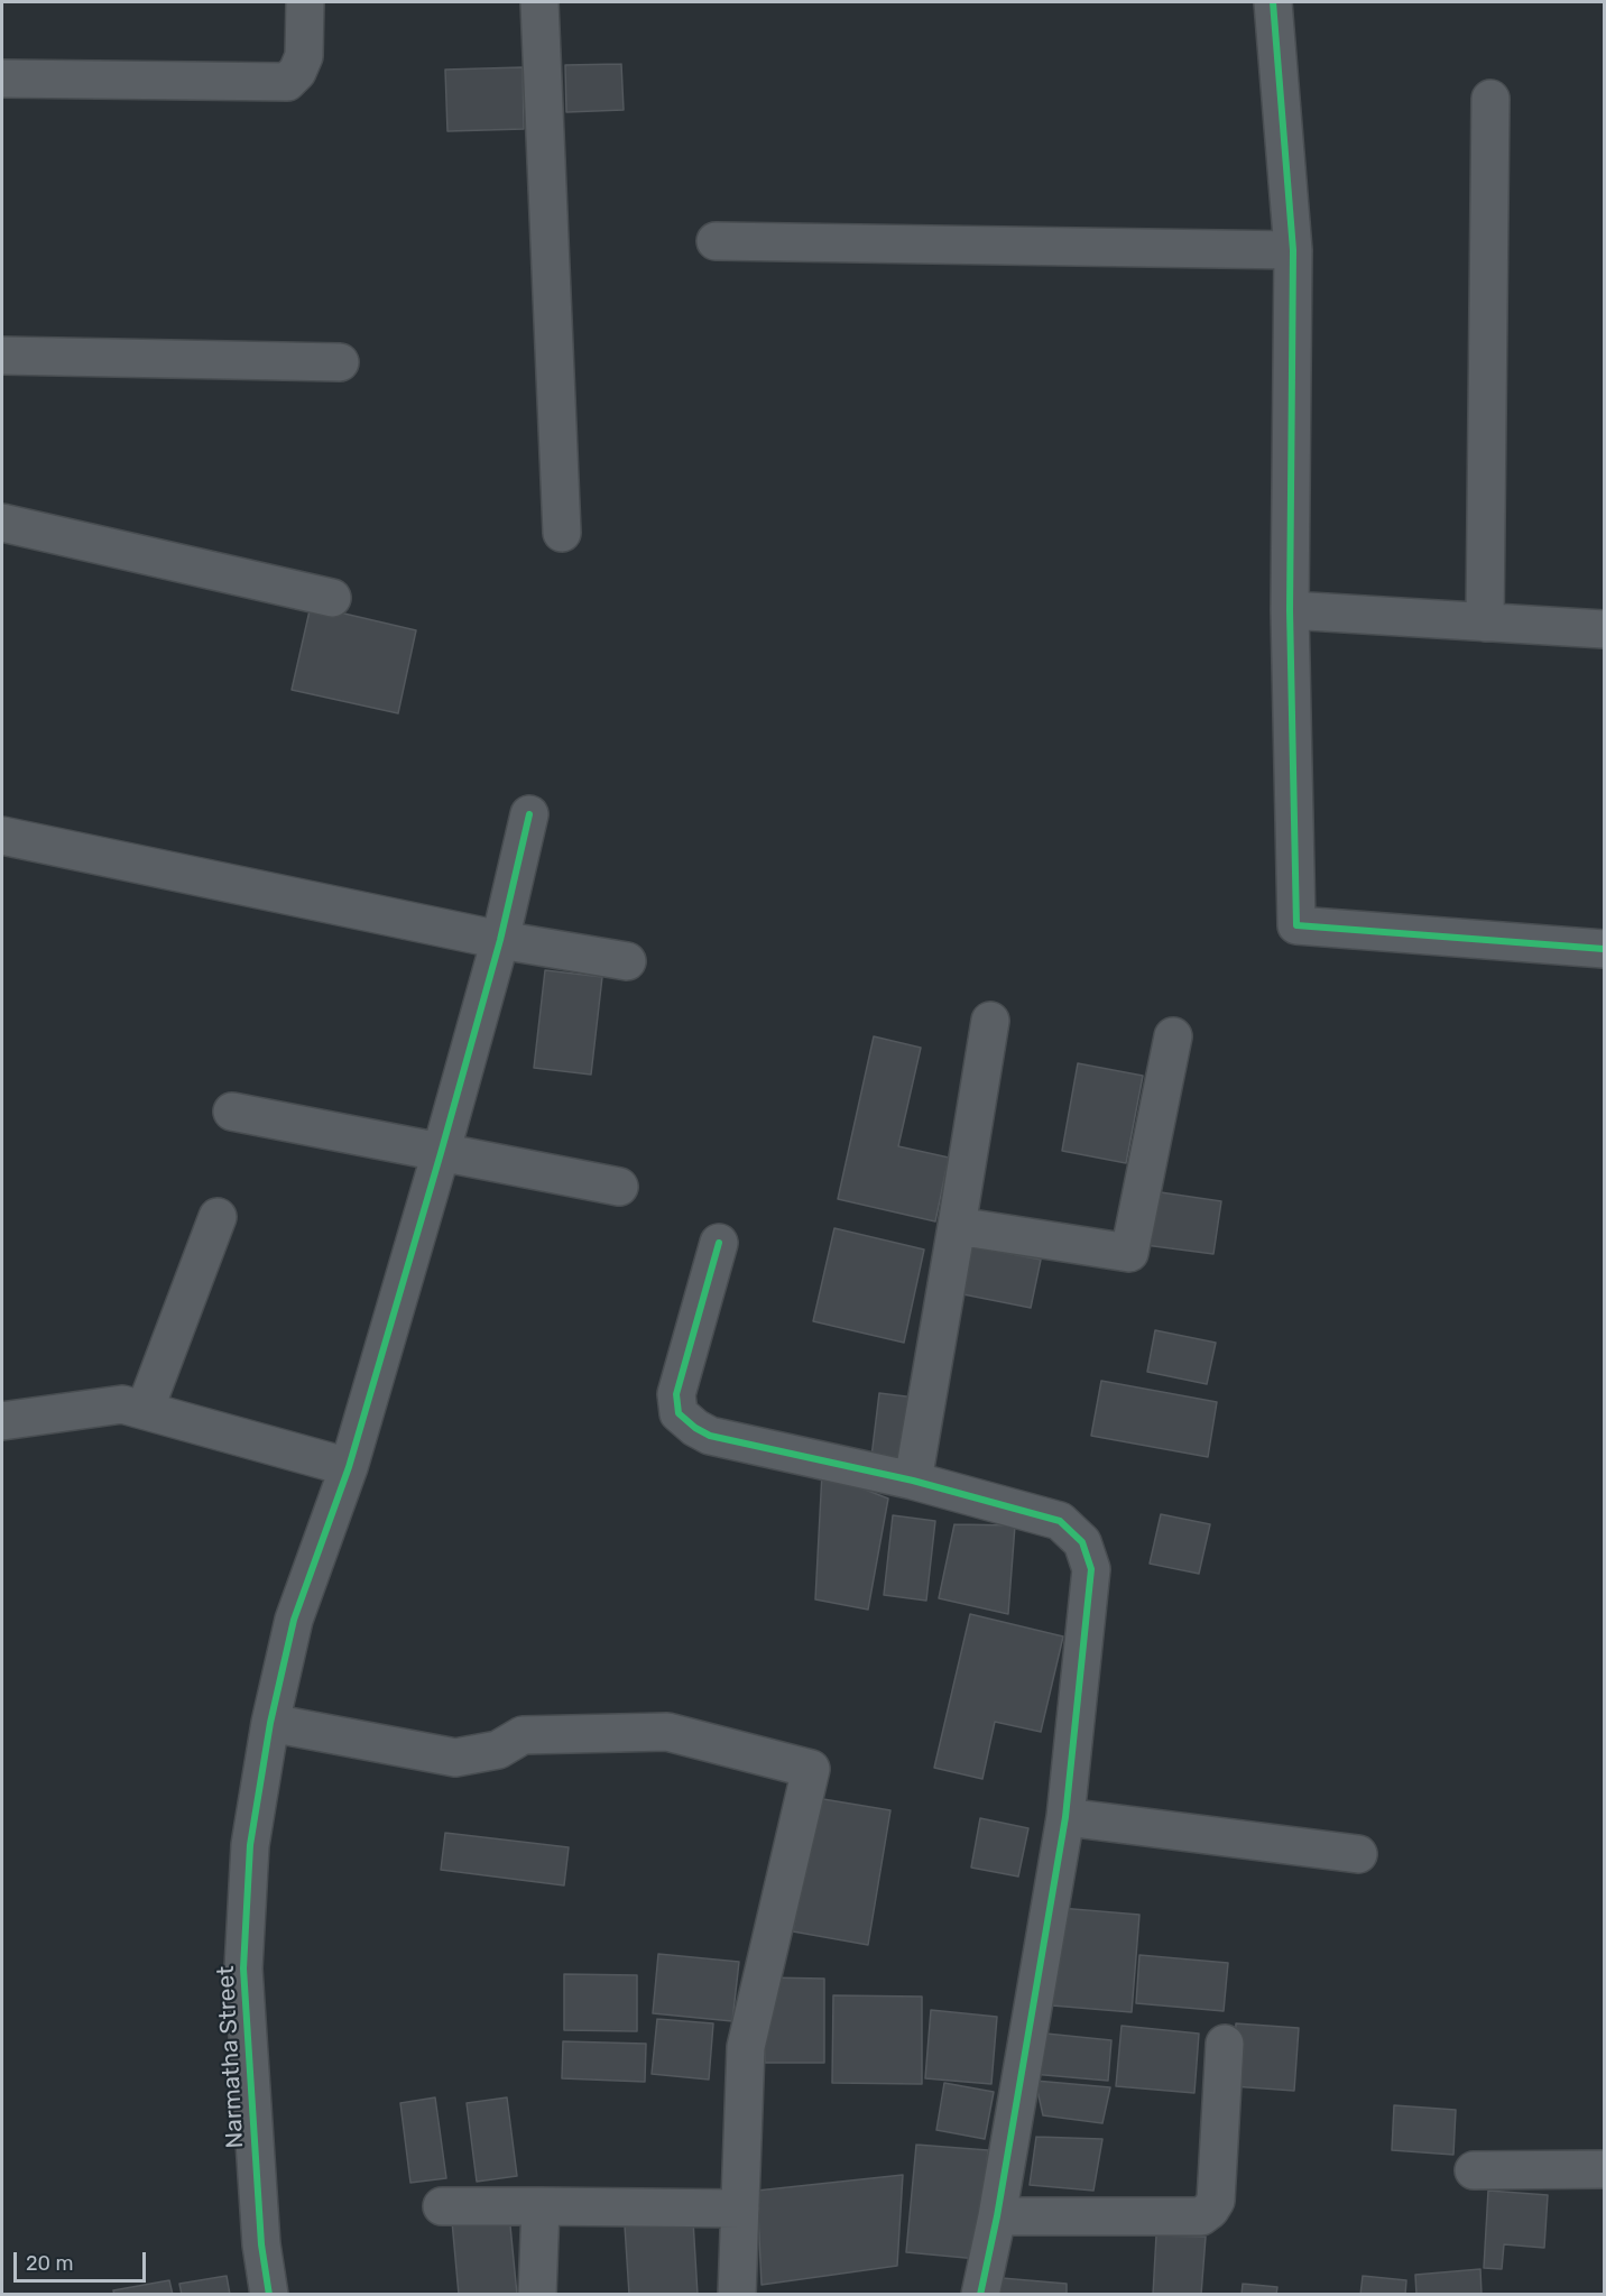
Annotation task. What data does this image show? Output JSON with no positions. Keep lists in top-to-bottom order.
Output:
{
  "streets": {
    "street": ["Narmatha Street"]
  },
  "scale_bar": "20 m"
}
